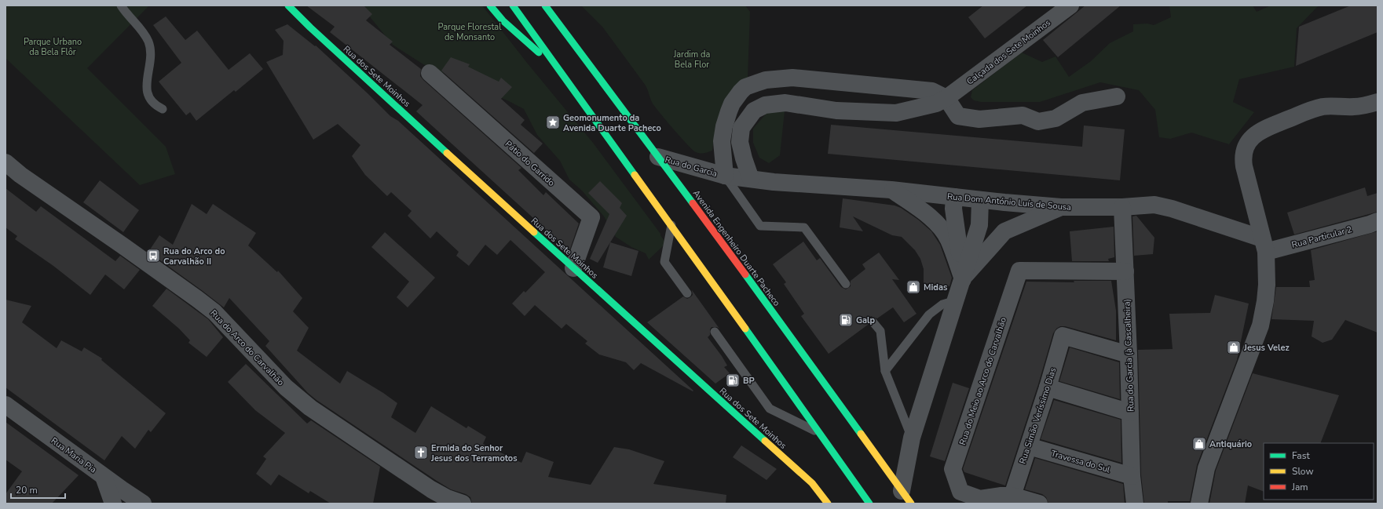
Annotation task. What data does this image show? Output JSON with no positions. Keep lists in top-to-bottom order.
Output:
{
  "streets": {
    "main road": ["Rua dos Sete Moinhos", "Avenida Engenheiro Duarte Pacheco"],
    "street": [
      "Calçada dos Sete Moinhos",
      "Pátio do Garrido",
      "Rua do Garcia",
      "Rua Dom António Luís de Sousa",
      "Rua Particular 2",
      "Rua do Arco do Carvalhão",
      "Rua do Garcia (à Cascalheira)",
      "Rua do Meio ao Arco do Carvalhão",
      "Rua Simão Veríssimo Dias",
      "Rua Maria Pia",
      "Travessa do Sul"
    ]
  },
  "crossings": [
    ["Rua dos Sete Moinhos", "Pátio do Garrido"],
    ["Rua do Garcia", "Rua Dom António Luís de Sousa"],
    ["Rua do Garcia", "Avenida Engenheiro Duarte Pacheco"],
    ["Rua Dom António Luís de Sousa", "Rua Particular 2"],
    ["Rua Dom António Luís de Sousa", "Rua do Garcia (à Cascalheira)"],
    ["Rua do Garcia (à Cascalheira)", "Rua do Meio ao Arco do Carvalhão"],
    ["Rua do Garcia (à Cascalheira)", "Rua Simão Veríssimo Dias"],
    ["Rua do Garcia (à Cascalheira)", "Travessa do Sul"],
    ["Rua do Meio ao Arco do Carvalhão", "Rua Simão Veríssimo Dias"],
    ["Rua Simão Veríssimo Dias", "Travessa do Sul"]
  ],
  "parks": ["Parque Florestal de Monsanto", "Parque Urbano da Bela Flôr", "Jardim da Bela Flor"],
  "places": {
    "place": ["Geomonumento da Avenida Duarte Pacheco"],
    "bus stop": ["Rua do Arco do Carvalhão II"],
    "shop": ["Midas", "Jesus Velez", "Antiquário"],
    "fuel station": ["Galp", "BP"],
    "church": ["Ermida do Senhor Jesus dos Terramotos"]
  },
  "legend": ["Fast", "Slow", "Jam"],
  "scale_bar": "20 m"
}
